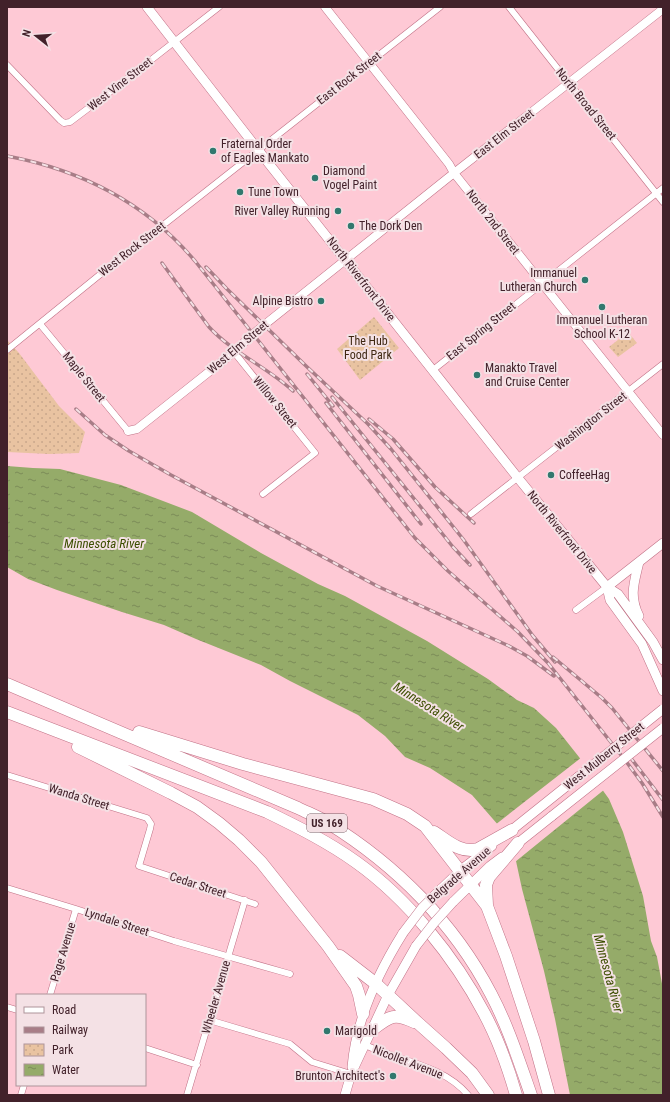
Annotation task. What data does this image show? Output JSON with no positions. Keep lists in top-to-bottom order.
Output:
{
  "streets": {
    "highway": ["US 169"],
    "main road": ["North Riverfront Drive", "West Mulberry Street", "Belgrade Avenue"],
    "street": [
      "East Rock Street",
      "West Vine Street",
      "North Broad Street",
      "East Elm Street",
      "North 2nd Street",
      "West Rock Street",
      "East Spring Street",
      "West Elm Street",
      "Maple Street",
      "Willow Street",
      "Washington Street",
      "Wanda Street",
      "Cedar Street",
      "Lyndale Street",
      "Page Avenue",
      "Wheeler Avenue",
      "Nicollet Avenue"
    ]
  },
  "crossings": [
    ["East Rock Street", "North 2nd Street"],
    ["East Rock Street", "West Rock Street"],
    ["East Rock Street", "North Riverfront Drive"],
    ["West Vine Street", "North Riverfront Drive"],
    ["North Broad Street", "East Elm Street"],
    ["North Broad Street", "East Spring Street"],
    ["East Elm Street", "North 2nd Street"],
    ["East Elm Street", "North Riverfront Drive"],
    ["East Elm Street", "West Elm Street"],
    ["North 2nd Street", "East Spring Street"],
    ["North 2nd Street", "Washington Street"],
    ["West Rock Street", "North Riverfront Drive"],
    ["West Rock Street", "Maple Street"],
    ["North Riverfront Drive", "East Spring Street"],
    ["North Riverfront Drive", "West Elm Street"],
    ["North Riverfront Drive", "Washington Street"],
    ["West Elm Street", "Maple Street"],
    ["West Elm Street", "Willow Street"],
    ["Wanda Street", "Cedar Street"],
    ["Belgrade Avenue", "Nicollet Avenue"],
    ["Cedar Street", "Wheeler Avenue"],
    ["Lyndale Street", "Page Avenue"],
    ["Lyndale Street", "Wheeler Avenue"]
  ],
  "water": ["Minnesota River"],
  "parks": ["The Hub Food Park"],
  "places": [
    "Fraternal Order of Eagles Mankato",
    "Diamond Vogel Paint",
    "Tune Town",
    "River Valley Running",
    "The Dork Den",
    "Immanuel Lutheran Church",
    "Alpine Bistro",
    "Immanuel Lutheran School K-12",
    "Manakto Travel and Cruise Center",
    "CoffeeHag",
    "Marigold",
    "Brunton Architect's"
  ],
  "legend": [
    "Road",
    "Railway",
    "Park",
    "Water"
  ],
  "north": "left"
}
